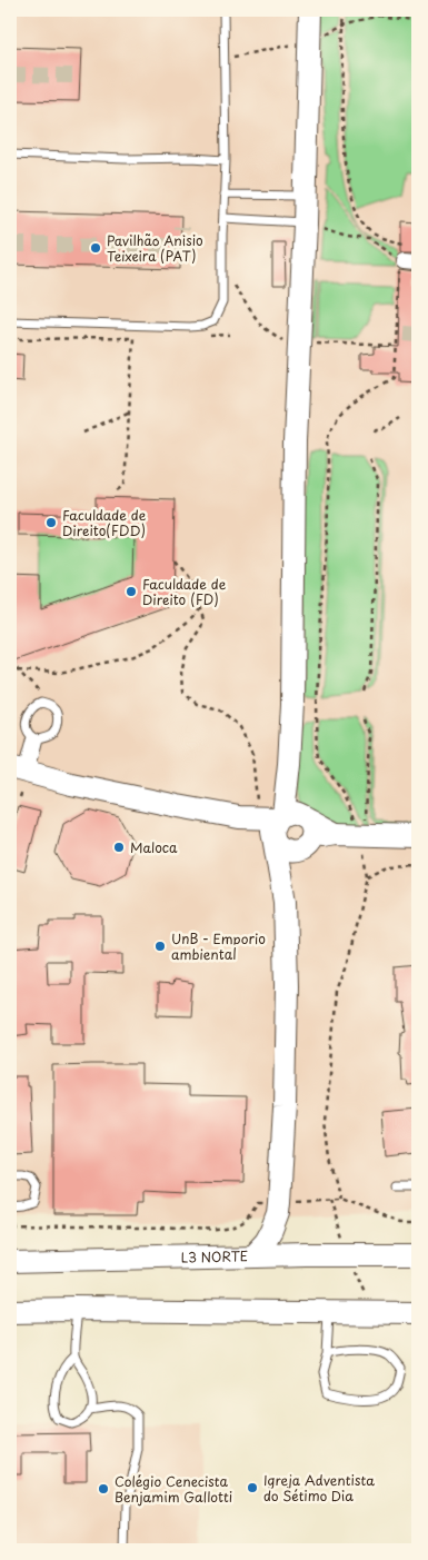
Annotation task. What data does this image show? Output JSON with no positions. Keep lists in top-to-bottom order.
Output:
{
  "streets": {
    "street": ["L3 NORTE"]
  },
  "places": [
    "Pavilhão Anisio Teixeira (PAT)",
    "Faculdade de Direito(FDD)",
    "Faculdade de Direito (FD)",
    "Maloca",
    "UnB - Emporio ambiental",
    "Igreja Adventista do Sétimo Dia",
    "Colégio Cenecista Benjamim Gallotti"
  ]
}
